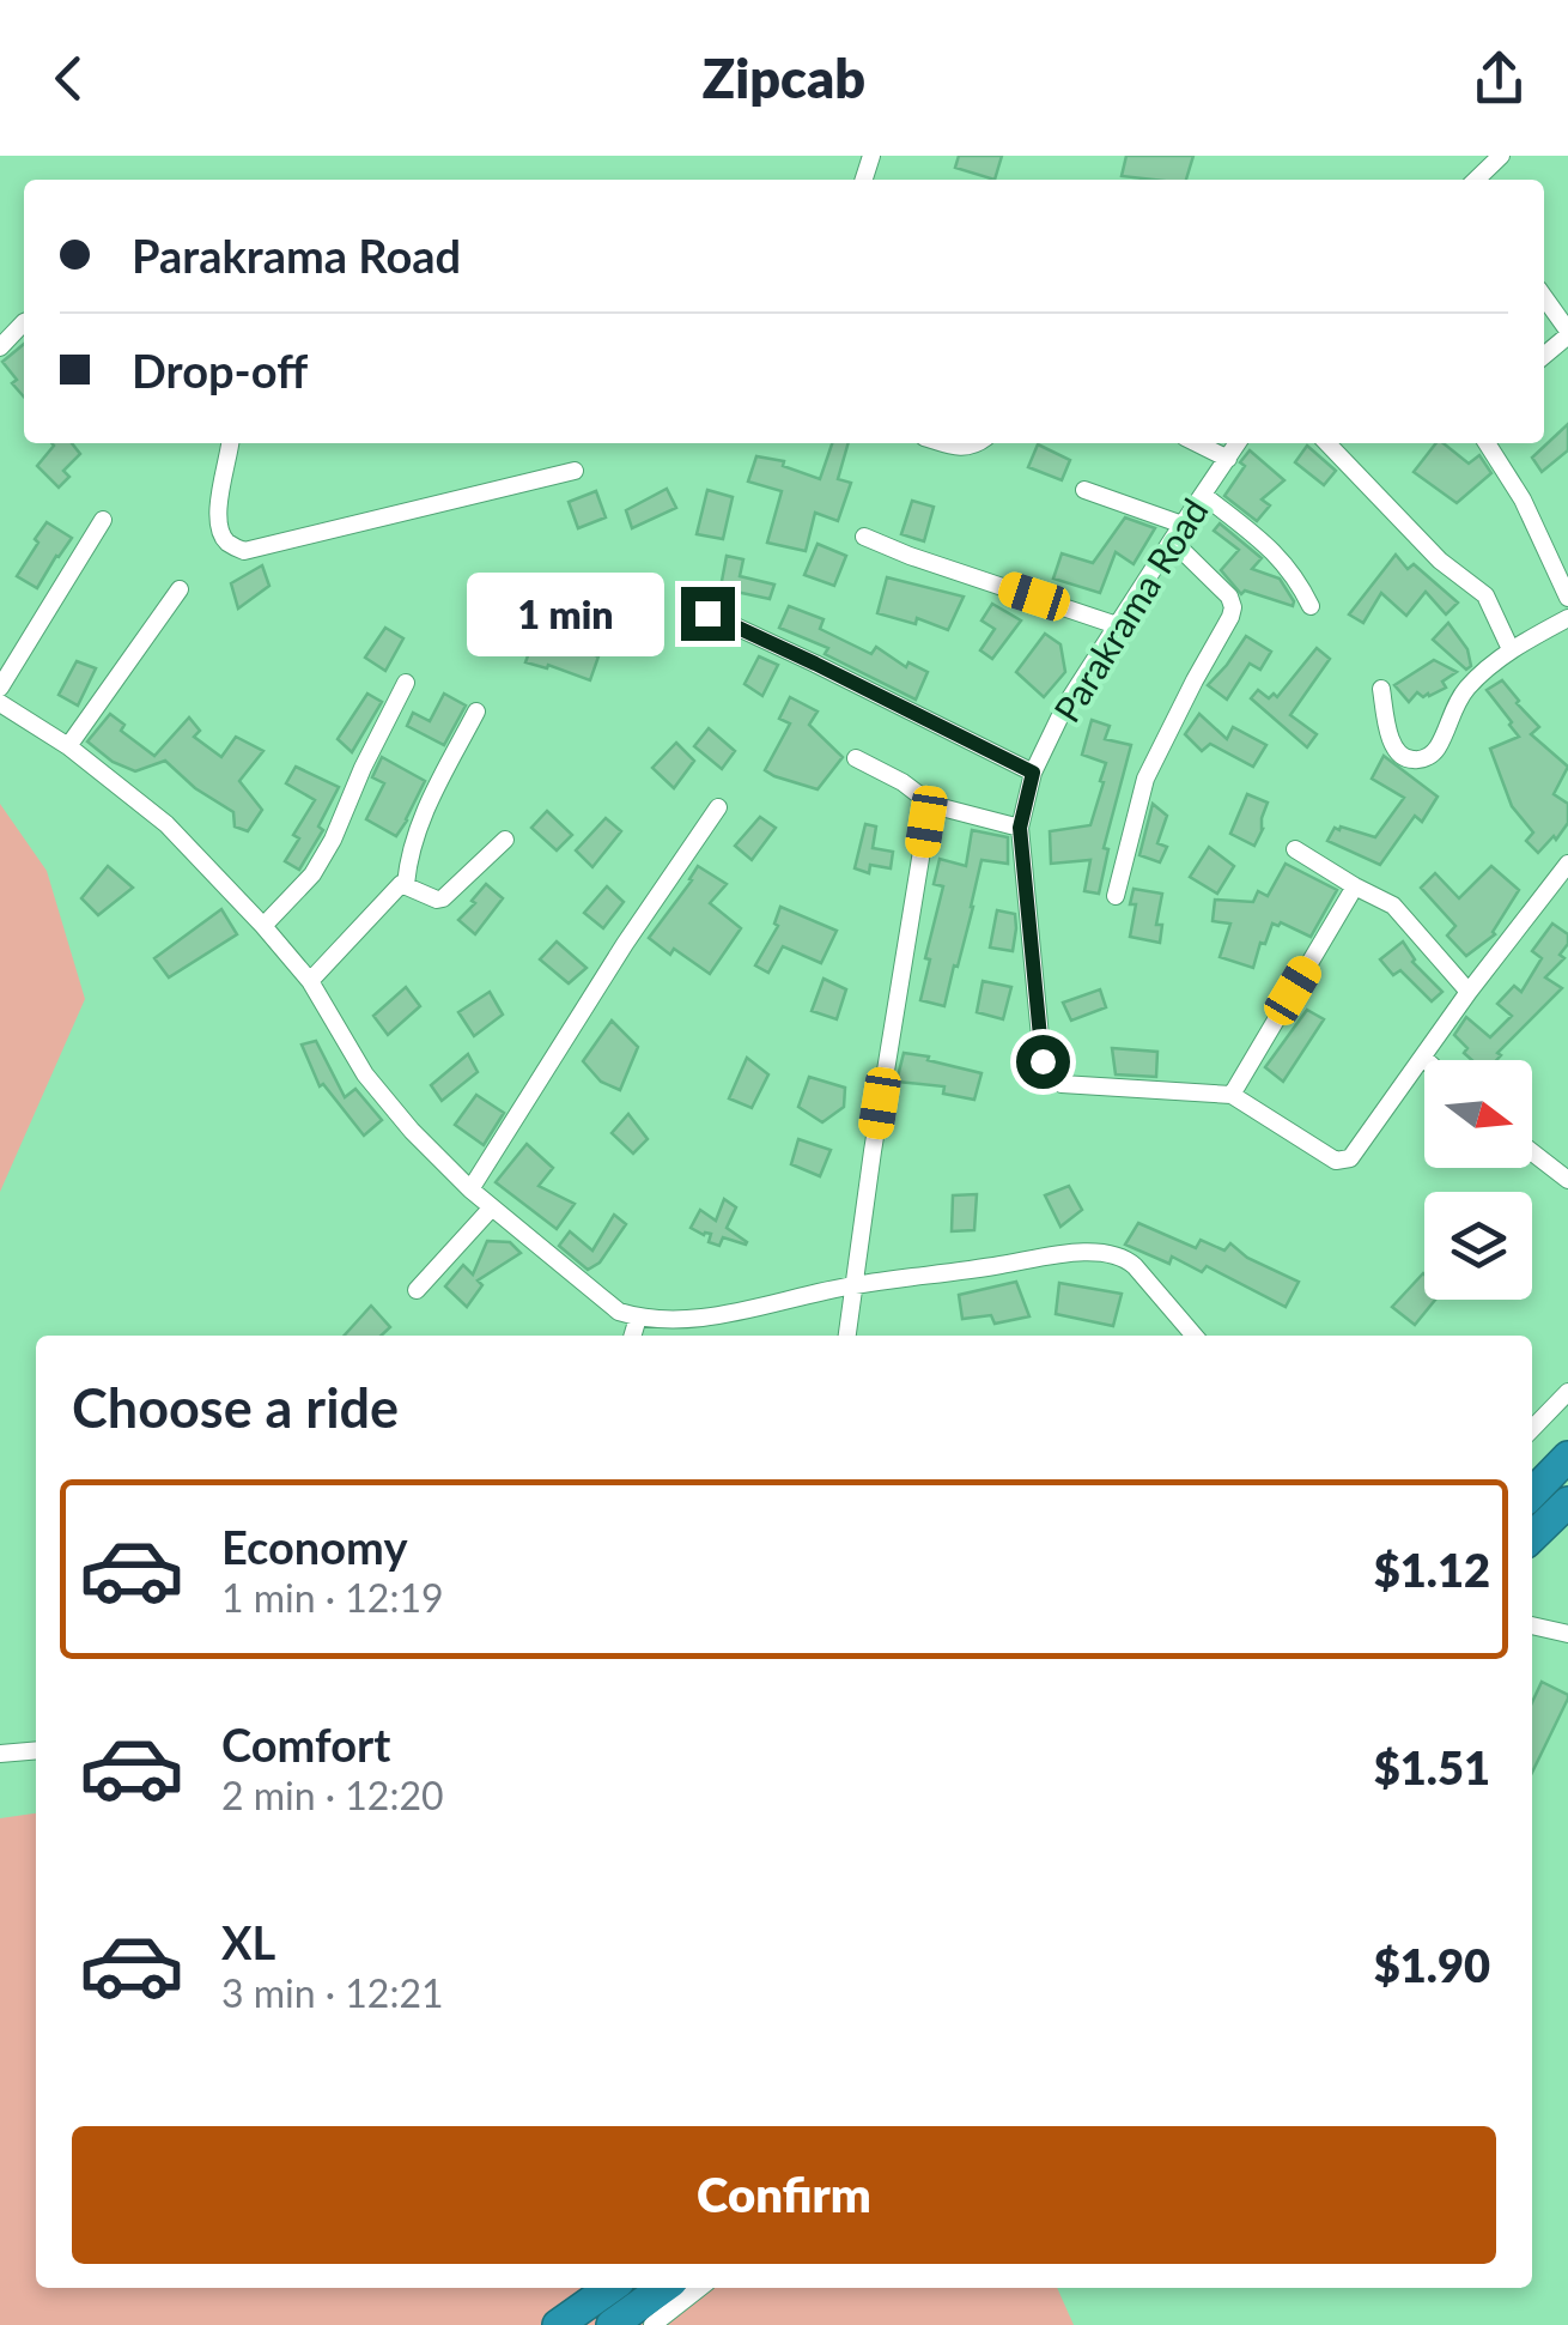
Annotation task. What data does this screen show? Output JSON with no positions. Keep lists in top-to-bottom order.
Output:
{
  "streets": {
    "street": ["Parakrama Road"]
  },
  "north": "right",
  "page": {
    "header": "Zipcab",
    "banner": ["Parakrama Road", "Drop-off"],
    "bubble": "1 min",
    "heading": "Choose a ride",
    "list": [
      {
        "name": "Economy",
        "note": "1 min · 12:19",
        "value": "$1.12"
      },
      {
        "name": "Comfort",
        "note": "2 min · 12:20",
        "value": "$1.51"
      },
      {
        "name": "XL",
        "note": "3 min · 12:21",
        "value": "$1.90"
      }
    ],
    "buttons": "Confirm"
  }
}
